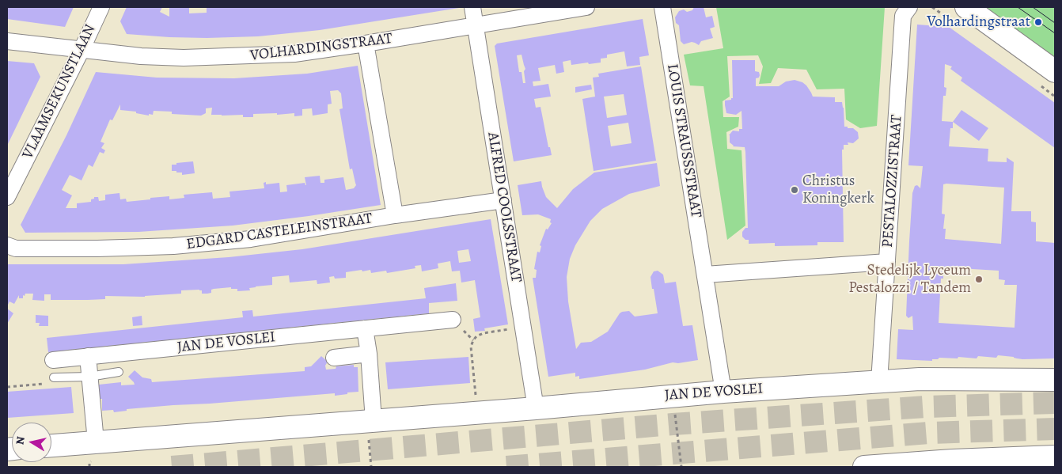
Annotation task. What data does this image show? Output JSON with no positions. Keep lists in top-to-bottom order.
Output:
{
  "streets": {
    "main road": ["JAN DE VOSLEI"],
    "street": [
      "VOLHARDINGSTRAAT",
      "VLAAMSEKUNSTLAAN",
      "LOUIS STRAUSSSTRAAT",
      "PESTALOZZISTRAAT",
      "ALFRED COOLSSTRAAT",
      "EDGARD CASTELEINSTRAAT"
    ]
  },
  "crossings": [
    ["VOLHARDINGSTRAAT", "VLAAMSEKUNSTLAAN"],
    ["VOLHARDINGSTRAAT", "ALFRED COOLSSTRAAT"],
    ["LOUIS STRAUSSSTRAAT", "JAN DE VOSLEI"],
    ["PESTALOZZISTRAAT", "JAN DE VOSLEI"],
    ["ALFRED COOLSSTRAAT", "EDGARD CASTELEINSTRAAT"],
    ["ALFRED COOLSSTRAAT", "JAN DE VOSLEI"]
  ],
  "places": ["Volhardingstraat", "Christus Koningkerk", "Stedelijk Lyceum Pestalozzi / Tandem"],
  "north": "left"
}
